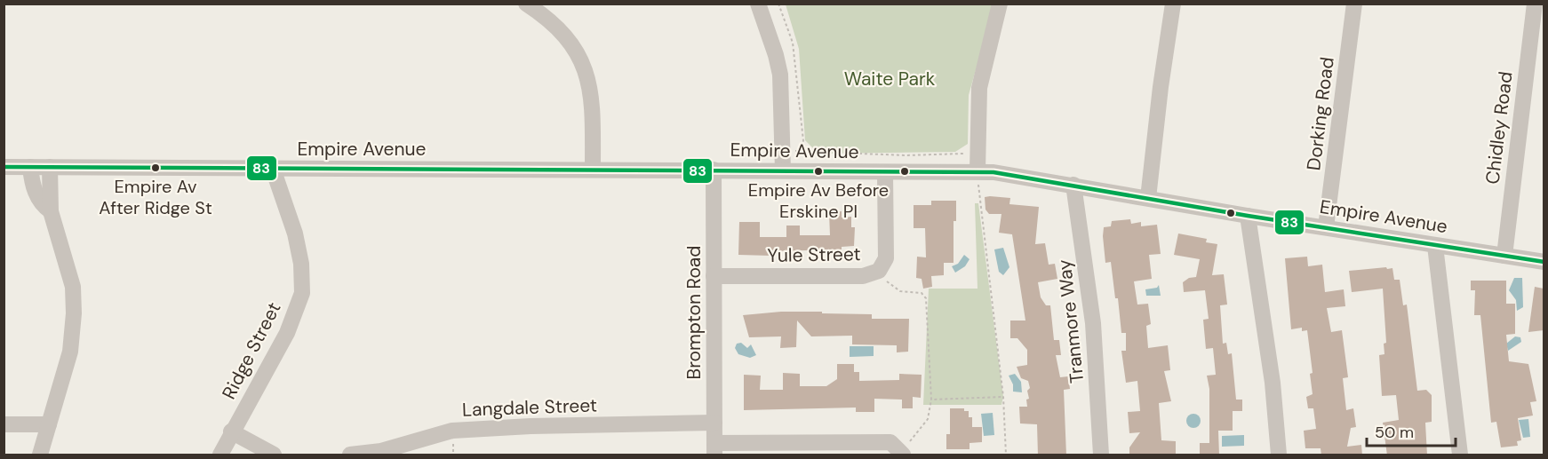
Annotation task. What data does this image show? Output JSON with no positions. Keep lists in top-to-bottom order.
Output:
{
  "streets": {
    "street": [
      "Dorking Road",
      "Chidley Road",
      "Empire Avenue",
      "Yule Street",
      "Brompton Road",
      "Tranmore Way",
      "Ridge Street",
      "Langdale Street"
    ]
  },
  "crossings": [
    ["Dorking Road", "Empire Avenue"],
    ["Chidley Road", "Empire Avenue"],
    ["Empire Avenue", "Yule Street"],
    ["Empire Avenue", "Brompton Road"],
    ["Empire Avenue", "Tranmore Way"],
    ["Empire Avenue", "Ridge Street"],
    ["Yule Street", "Brompton Road"],
    ["Brompton Road", "Langdale Street"]
  ],
  "parks": ["Waite Park"],
  "places": ["Empire Av After Ridge St", "Empire Av Before Erskine Pl"],
  "lines": ["transit line 83"],
  "scale_bar": "50 m"
}
